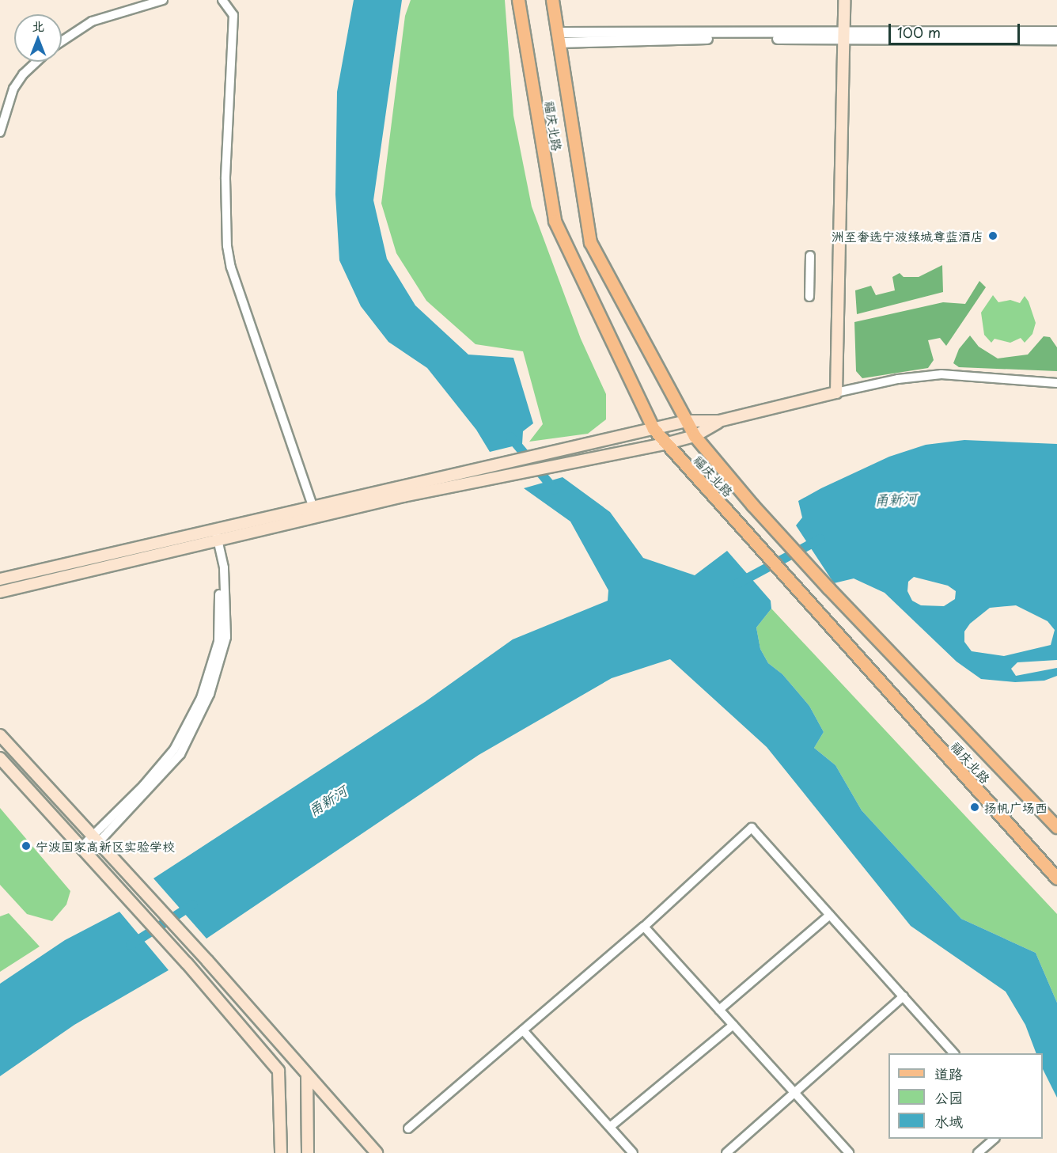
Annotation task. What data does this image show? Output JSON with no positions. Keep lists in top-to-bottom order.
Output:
{
  "streets": {
    "main road": ["福庆北路"]
  },
  "water": ["甬新河"],
  "places": ["洲至奢选宁波绿城尊蓝酒店", "扬帆广场西", "宁波国家高新区实验学校"],
  "legend": ["道路", "公园", "水域"],
  "scale_bar": "100 m",
  "north": "top"
}
